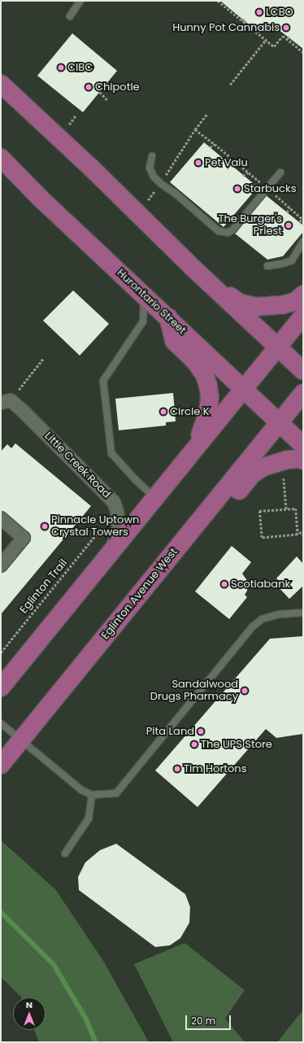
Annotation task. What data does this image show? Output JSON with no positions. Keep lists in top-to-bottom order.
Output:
{
  "streets": {
    "main road": ["Hurontario Street", "Eglinton Avenue West"],
    "street": ["Little Creek Road"],
    "path": ["Eglinton Trail"]
  },
  "crossings": [
    ["Hurontario Street", "Eglinton Avenue West"]
  ],
  "places": [
    "LCBO",
    "Hunny Pot Cannabis",
    "CIBC",
    "Chipotle",
    "Pet Valu",
    "Starbucks",
    "The Burger's Priest",
    "Circle K",
    "Pinnacle Uptown Crystal Towers",
    "Scotiabank",
    "Sandalwood Drugs Pharmacy",
    "Pita Land",
    "The UPS Store",
    "Tim Hortons"
  ],
  "scale_bar": "20 m",
  "north": "top"
}
